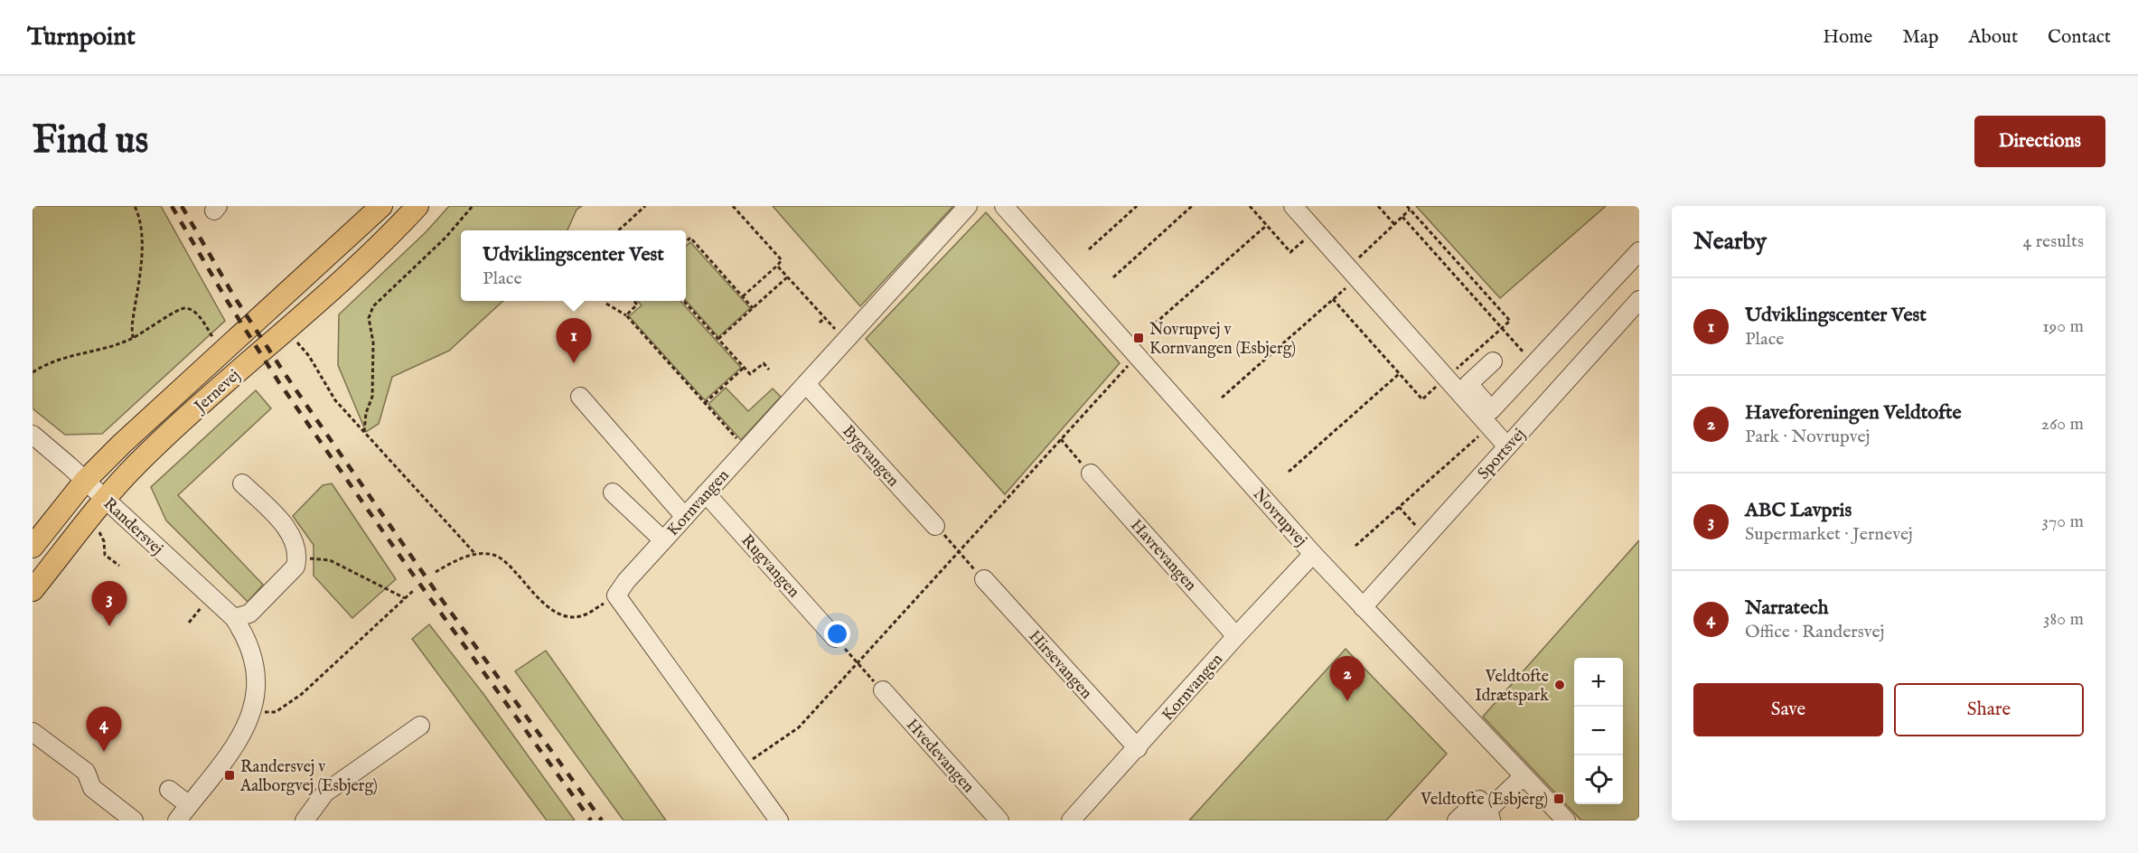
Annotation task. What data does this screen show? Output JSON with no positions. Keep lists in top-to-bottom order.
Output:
{
  "streets": {
    "main road": ["Jernevej"],
    "street": [
      "Sportsvej",
      "Bygvangen",
      "Kornvangen",
      "Novrupvej",
      "Randersvej",
      "Havrevangen",
      "Rugvangen",
      "Hirsevangen",
      "Hvedevangen"
    ]
  },
  "crossings": [
    ["Jernevej", "Randersvej"],
    ["Sportsvej", "Novrupvej"],
    ["Bygvangen", "Kornvangen"],
    ["Kornvangen", "Novrupvej"],
    ["Kornvangen", "Havrevangen"],
    ["Kornvangen", "Rugvangen"],
    ["Kornvangen", "Hirsevangen"]
  ],
  "places": {
    "transit": ["Novrupvej v Kornvangen (Esbjerg)", "Randersvej v Aalborgvej (Esbjerg)", "Veldtofte (Esbjerg)"],
    "other": ["Veldtofte Idrætspark"]
  },
  "page": {
    "header": "Turnpoint",
    "nav": [
      "Home",
      "Map",
      "About",
      "Contact"
    ],
    "buttons": [
      "Directions",
      ["Save", "Share"]
    ],
    "title": "Find us",
    "heading": ["Nearby", "4 results"],
    "popup": ["Udviklingscenter Vest", "Place"],
    "list": [
      {
        "mark": "1",
        "name": "Udviklingscenter Vest",
        "note": "Place",
        "value": "190 m"
      },
      {
        "mark": "2",
        "name": "Haveforeningen Veldtofte",
        "note": "Park · Novrupvej",
        "value": "260 m"
      },
      {
        "mark": "3",
        "name": "ABC Lavpris",
        "note": "Supermarket · Jernevej",
        "value": "370 m"
      },
      {
        "mark": "4",
        "name": "Narratech",
        "note": "Office · Randersvej",
        "value": "380 m"
      }
    ],
    "pins": [
      "1",
      "3",
      "2",
      "4"
    ],
    "map_buttons": ["+", "−"]
  }
}
